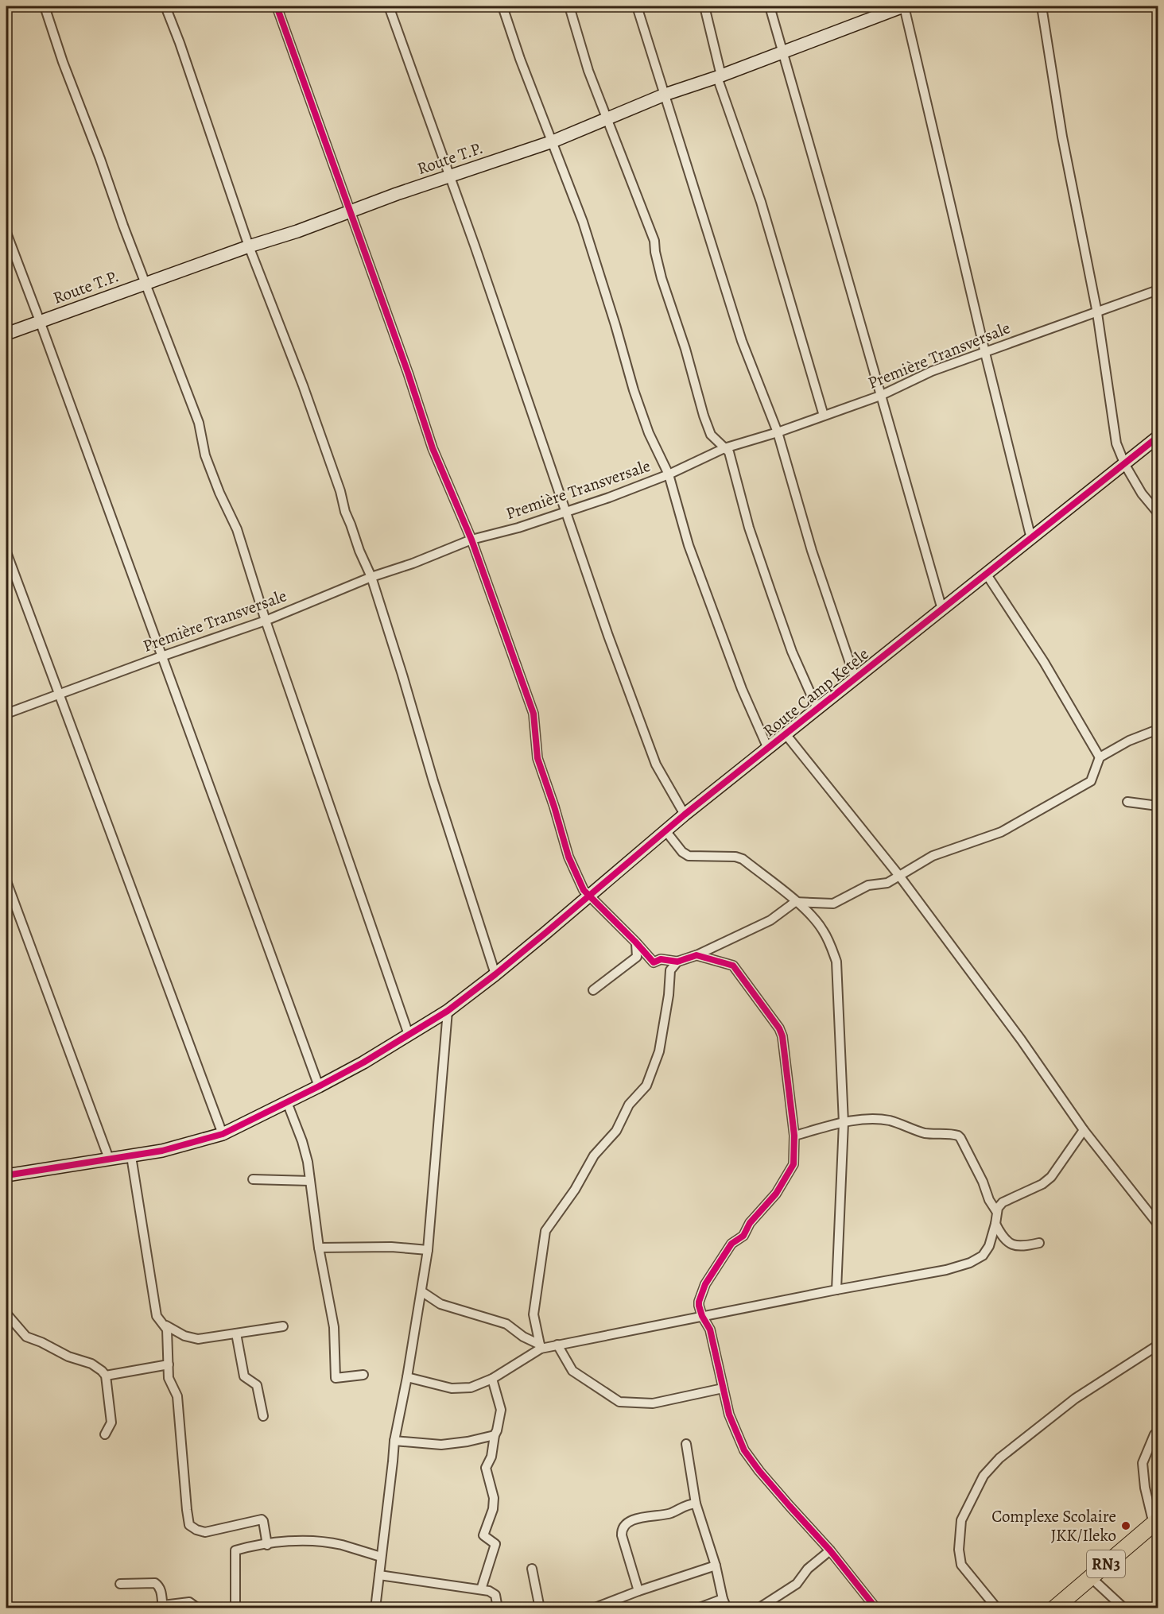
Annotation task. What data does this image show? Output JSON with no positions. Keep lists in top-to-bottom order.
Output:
{
  "streets": {
    "highway": ["RN3"],
    "street": ["Route T.P.", "Première Transversale", "Route Camp Ketele"]
  },
  "places": ["Complexe Scolaire JKK/Ileko"]
}
